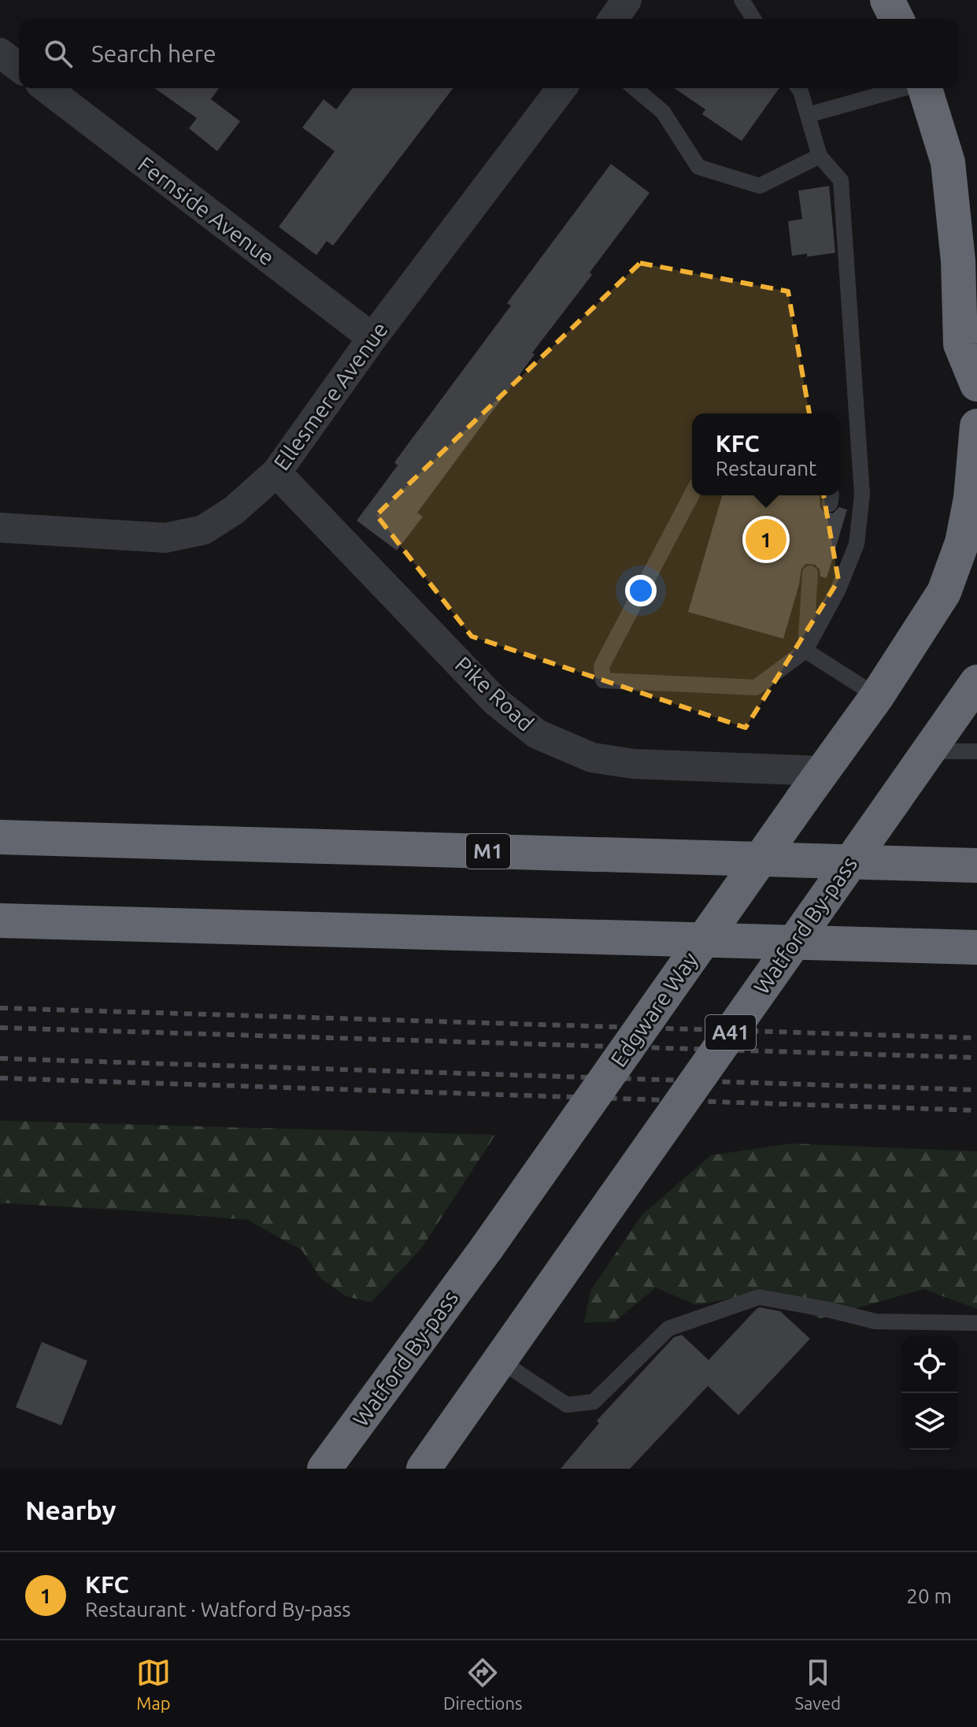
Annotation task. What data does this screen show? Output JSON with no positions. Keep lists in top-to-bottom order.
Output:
{
  "streets": {
    "highway": [
      "M1",
      "Watford By-pass",
      "Edgware Way",
      "A41"
    ],
    "street": ["Fernside Avenue", "Ellesmere Avenue", "Pike Road"]
  },
  "crossings": [
    ["Fernside Avenue", "Ellesmere Avenue"],
    ["Ellesmere Avenue", "Pike Road"],
    ["Pike Road", "Edgware Way"],
    ["Watford By-pass", "Edgware Way"],
    ["Watford By-pass", "A41"]
  ],
  "page": {
    "search": "Search here",
    "popup": ["KFC", "Restaurant"],
    "pins": "1",
    "heading": "Nearby",
    "list": [
      {
        "mark": "1",
        "name": "KFC",
        "note": "Restaurant · Watford By-pass",
        "value": "20 m"
      }
    ],
    "nav": ["Map", "Directions", "Saved"]
  }
}
